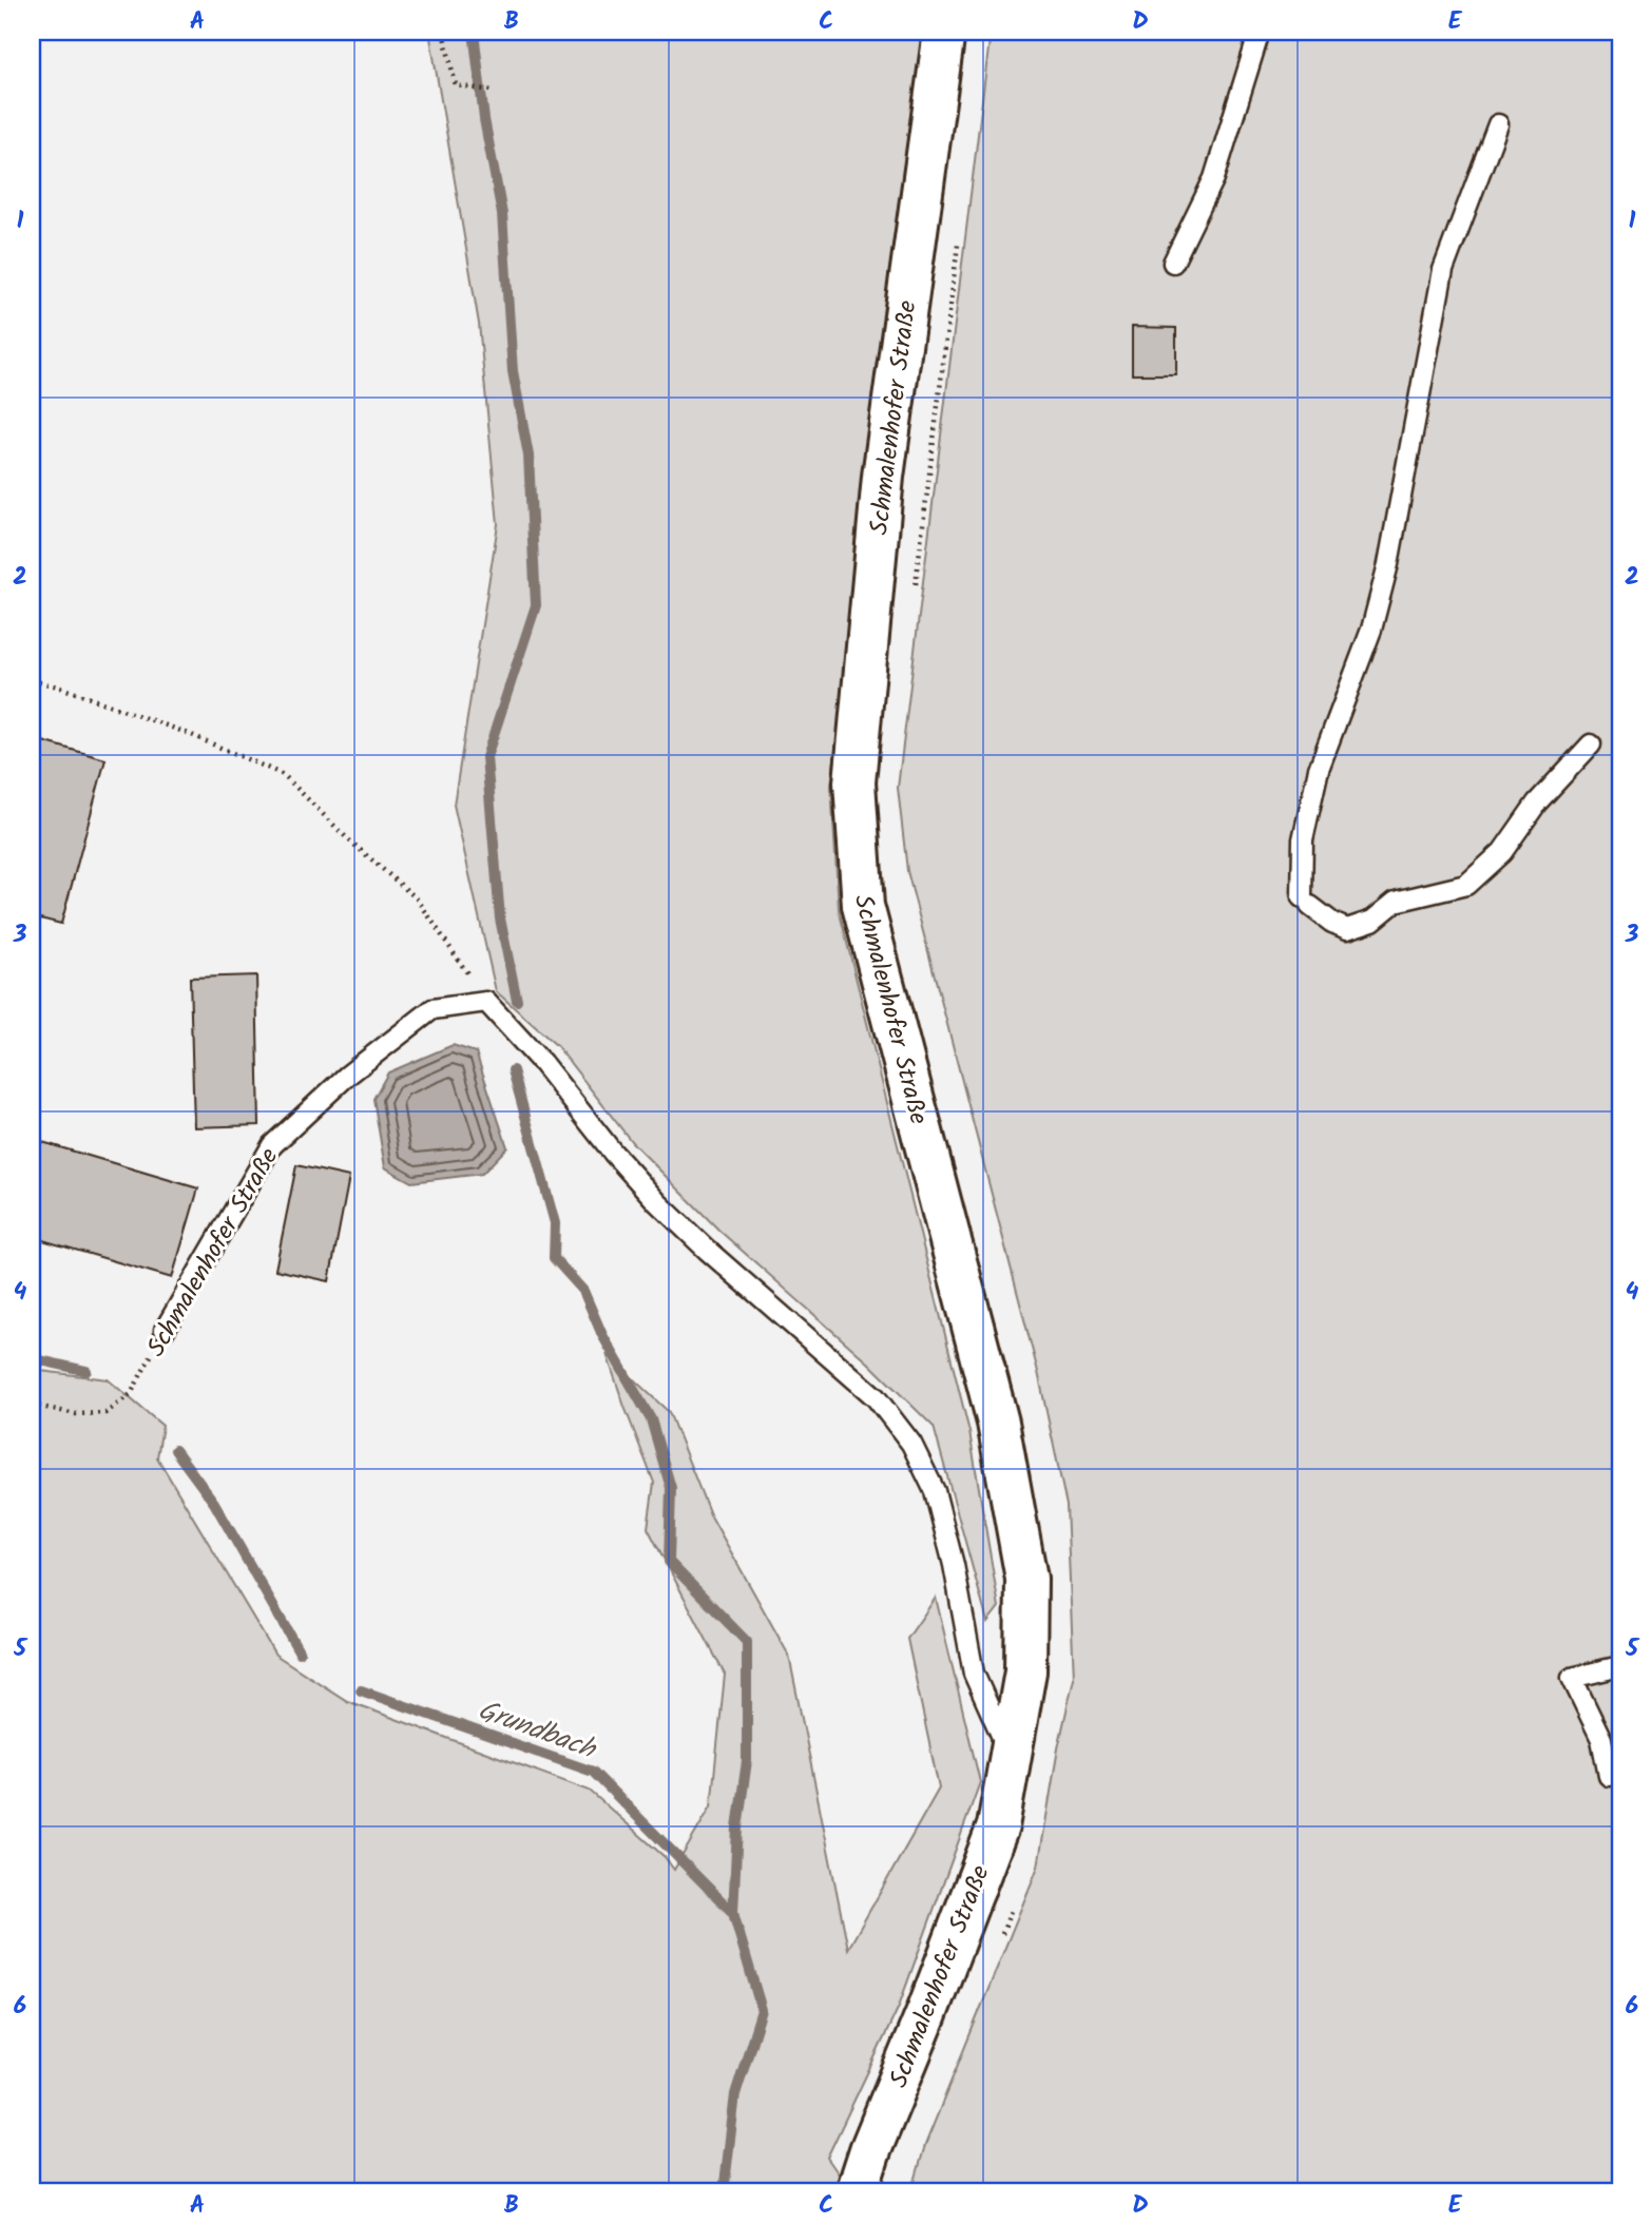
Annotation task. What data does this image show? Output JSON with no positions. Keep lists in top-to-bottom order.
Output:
{
  "streets": {
    "main road": ["Schmalenhofer Straße"]
  },
  "water": ["Grundbach"],
  "grid": {
    "columns": [
      "A",
      "B",
      "C",
      "D",
      "E"
    ],
    "rows": [
      "1",
      "2",
      "3",
      "4",
      "5",
      "6"
    ]
  }
}
